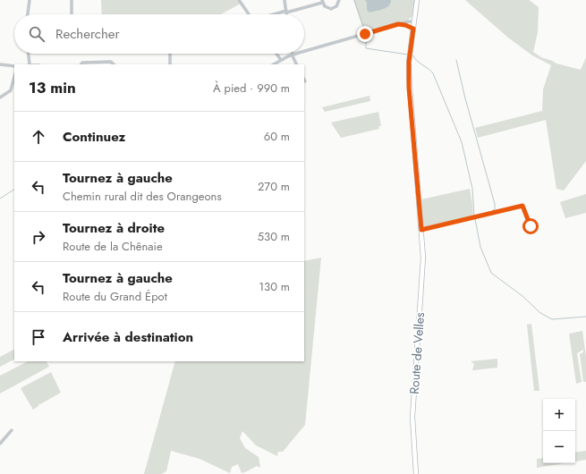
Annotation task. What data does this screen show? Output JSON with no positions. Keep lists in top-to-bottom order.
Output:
{
  "streets": {
    "main road": ["Route de Velles"]
  },
  "page": {
    "search": "Rechercher",
    "heading": ["13 min", "À pied · 990 m"],
    "list": [
      ["Continuez", "60 m"],
      ["Tournez à gauche", "Chemin rural dit des Orangeons", "270 m"],
      ["Tournez à droite", "Route de la Chênaie", "530 m"],
      ["Tournez à gauche", "Route du Grand Épot", "130 m"],
      "Arrivée à destination"
    ],
    "map_buttons": ["+", "−"]
  }
}
